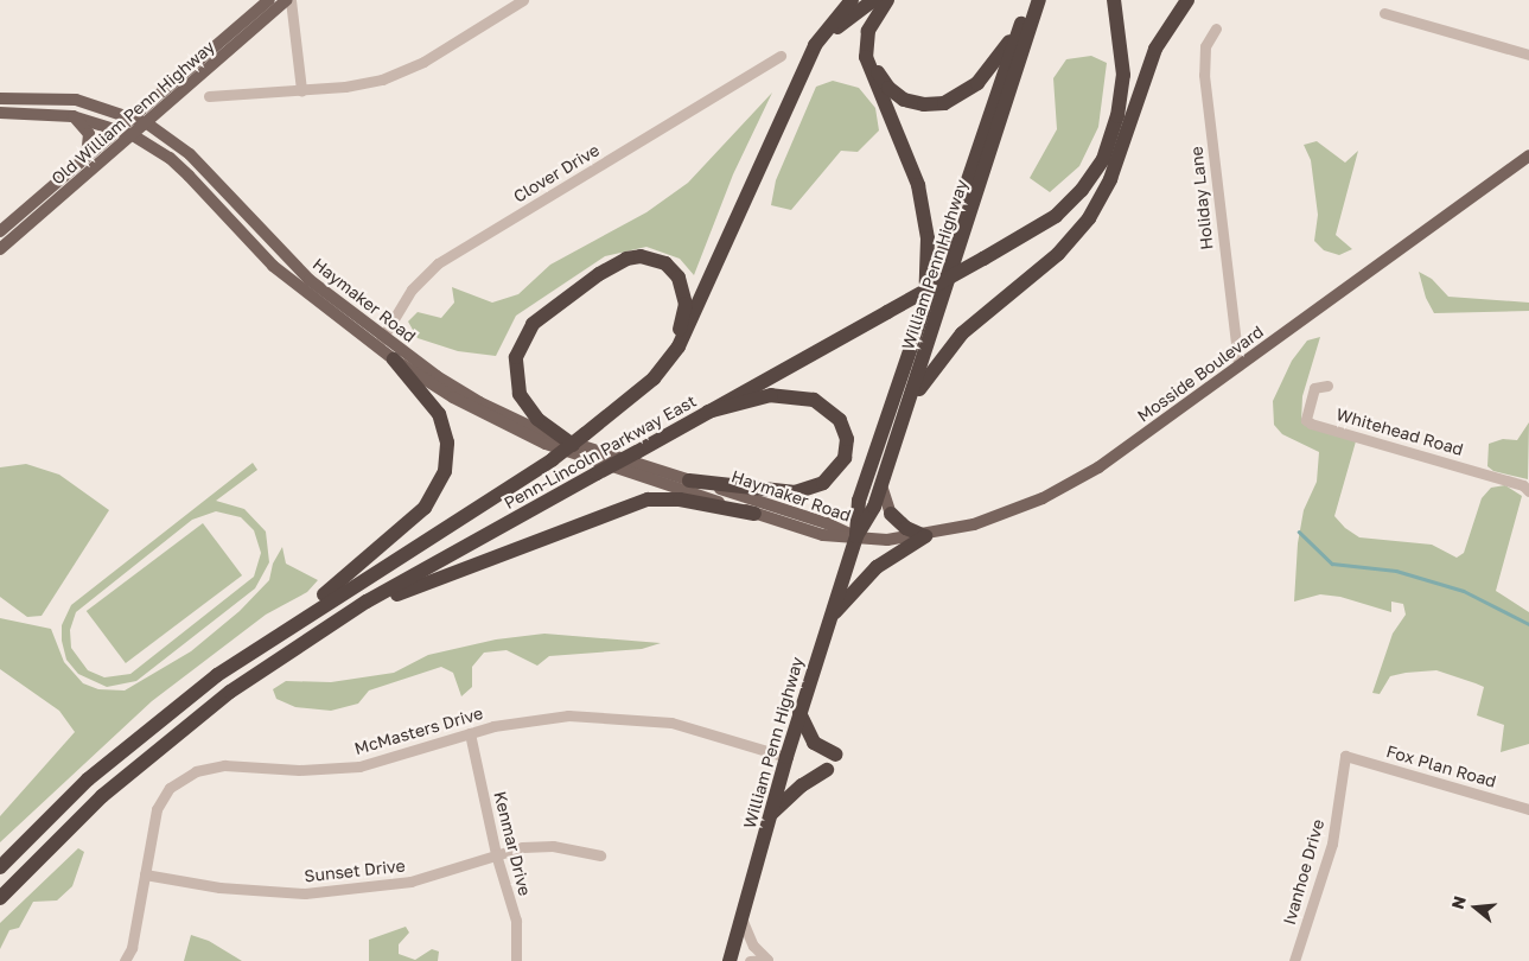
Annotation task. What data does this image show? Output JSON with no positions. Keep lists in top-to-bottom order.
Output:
{
  "streets": {
    "highway": ["William Penn Highway", "Penn-Lincoln Parkway East"],
    "main road": ["Old William Penn Highway", "Haymaker Road", "Mosside Boulevard"],
    "street": [
      "Clover Drive",
      "Holiday Lane",
      "Whitehead Road",
      "McMasters Drive",
      "Fox Plan Road",
      "Kenmar Drive",
      "Sunset Drive",
      "Ivanhoe Drive"
    ]
  },
  "crossings": [
    ["Old William Penn Highway", "Haymaker Road"],
    ["Clover Drive", "Haymaker Road"],
    ["Holiday Lane", "Mosside Boulevard"],
    ["William Penn Highway", "Haymaker Road"],
    ["William Penn Highway", "Mosside Boulevard"],
    ["William Penn Highway", "McMasters Drive"],
    ["Haymaker Road", "Mosside Boulevard"],
    ["McMasters Drive", "Kenmar Drive"],
    ["McMasters Drive", "Sunset Drive"],
    ["Fox Plan Road", "Ivanhoe Drive"],
    ["Kenmar Drive", "Sunset Drive"]
  ],
  "north": "left"
}
